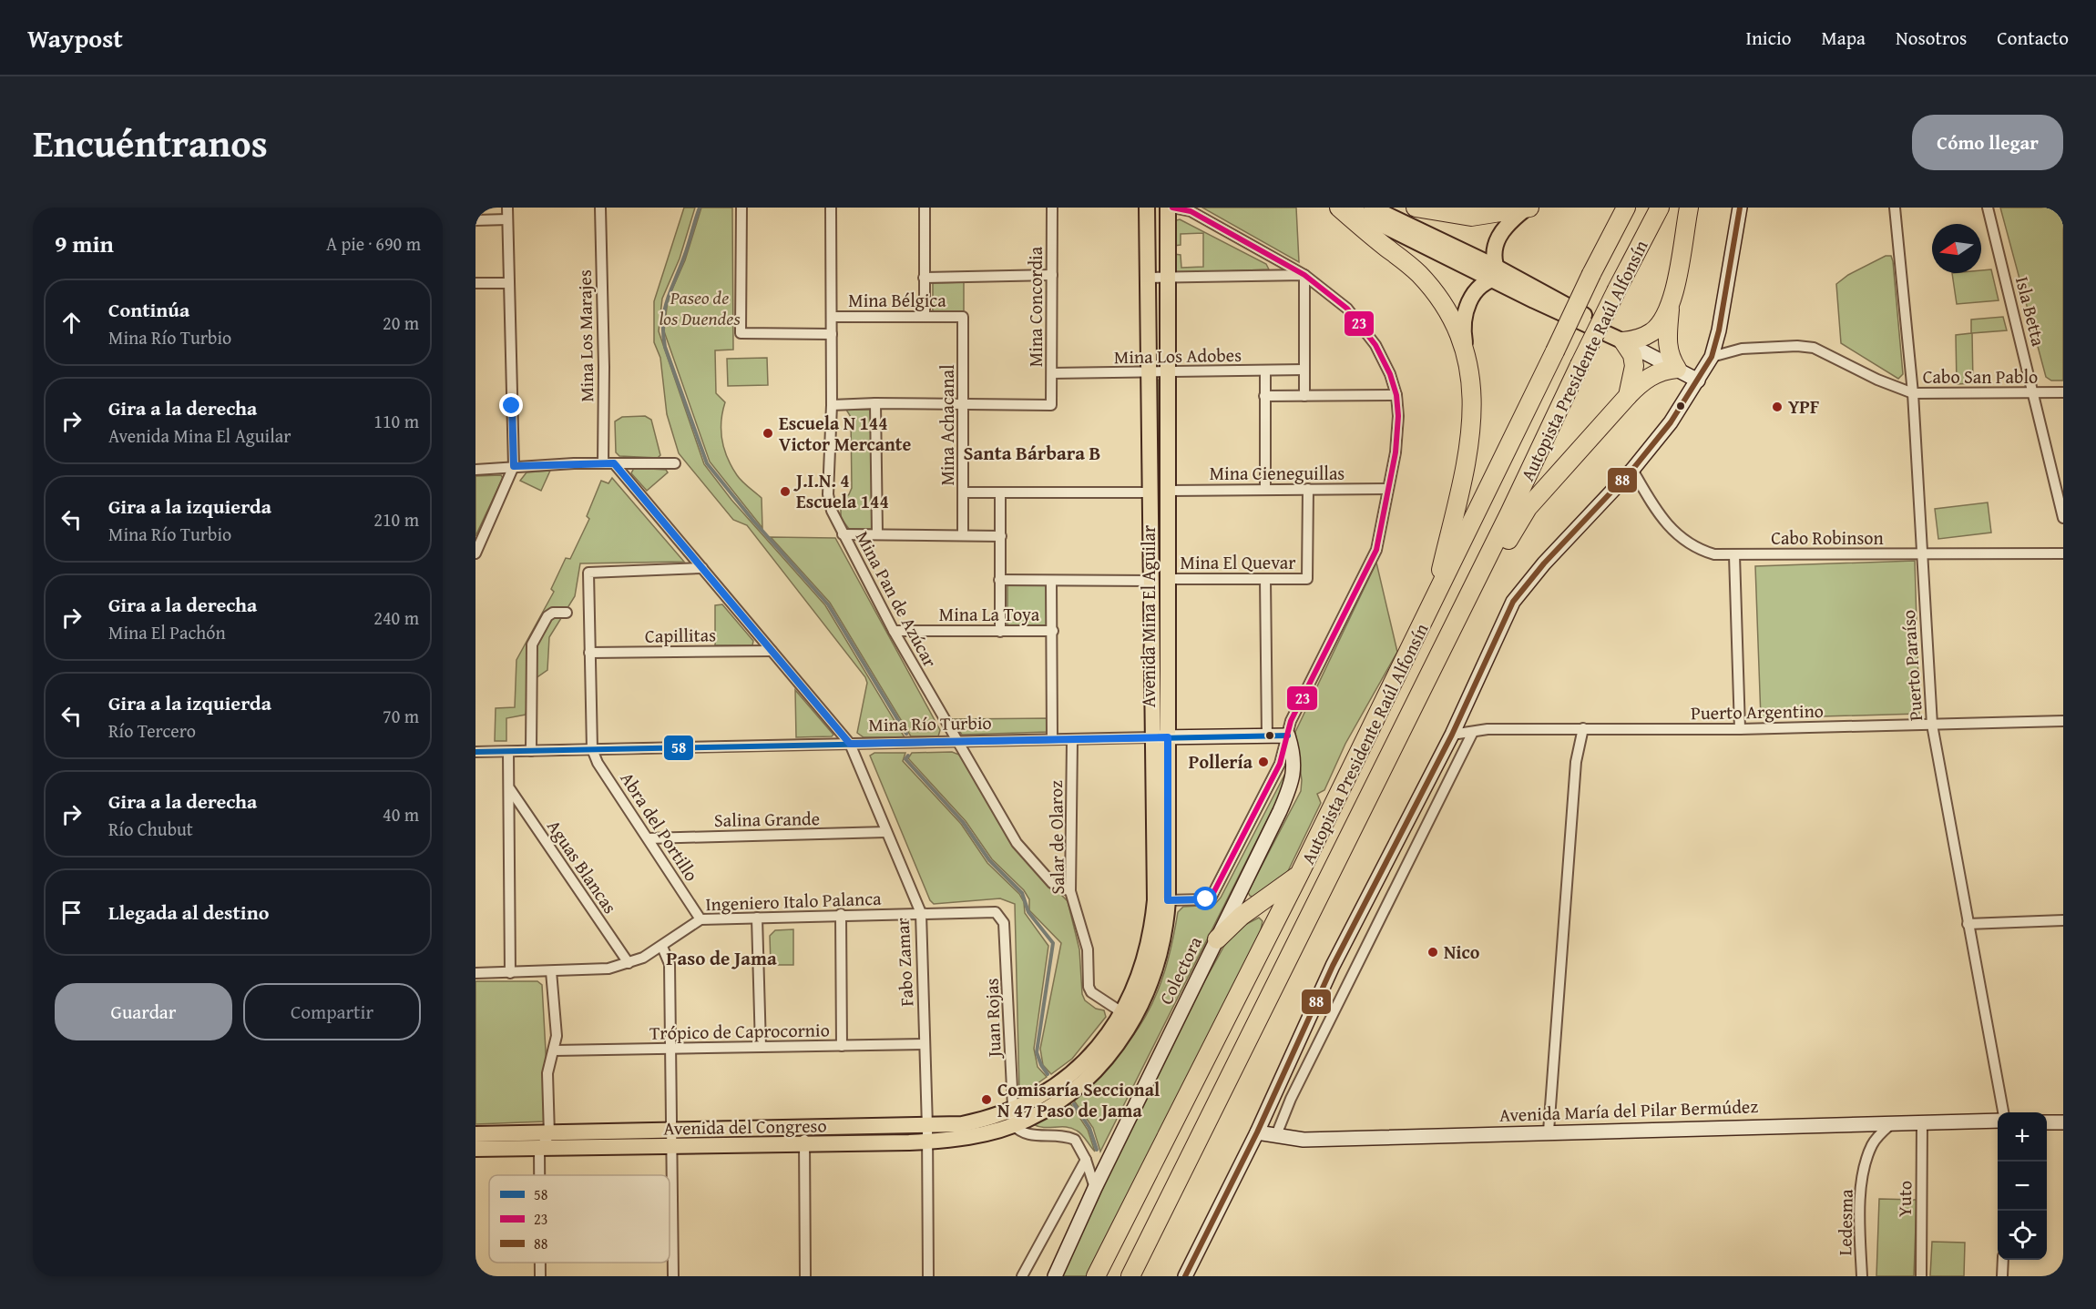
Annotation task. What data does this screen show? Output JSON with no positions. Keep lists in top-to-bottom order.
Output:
{
  "streets": {
    "highway": ["Autopista Presidente Raúl Alfonsín"],
    "main road": ["Avenida Mina El Aguilar", "Avenida del Congreso"],
    "street": [
      "Mina Bélgica",
      "Mina Concordia",
      "Isla Betta",
      "Mina Los Marajes",
      "Mina Los Adobes",
      "Cabo San Pablo",
      "Mina Achacanal",
      "Mina Cieneguillas",
      "Cabo Robinson",
      "Mina El Quevar",
      "Mina Pan de Azúcar",
      "Mina La Toya",
      "Capillitas",
      "Puerto Paraíso",
      "Puerto Argentino",
      "Mina Río Turbio",
      "Salina Grande",
      "Abra del Portillo",
      "Salar de Olaroz",
      "Aguas Blancas",
      "Ingeniero Italo Palanca",
      "Fabo Zamar",
      "Colectora",
      "Juan Rojas",
      "Trópico de Caprocornio",
      "Avenida María del Pilar Bermúdez",
      "Yuto",
      "Ledesma"
    ]
  },
  "crossings": [
    ["Mina Bélgica", "Mina Concordia"],
    ["Mina Bélgica", "Mina Achacanal"],
    ["Mina Bélgica", "Mina Pan de Azúcar"],
    ["Mina Concordia", "Mina Los Adobes"],
    ["Mina Concordia", "Mina Achacanal"],
    ["Isla Betta", "Cabo San Pablo"],
    ["Mina Los Adobes", "Avenida Mina El Aguilar"],
    ["Cabo San Pablo", "Puerto Paraíso"],
    ["Mina Cieneguillas", "Mina El Quevar"],
    ["Mina Cieneguillas", "Avenida Mina El Aguilar"],
    ["Cabo Robinson", "Puerto Paraíso"],
    ["Mina El Quevar", "Avenida Mina El Aguilar"],
    ["Mina Pan de Azúcar", "Mina La Toya"],
    ["Mina Pan de Azúcar", "Mina Río Turbio"],
    ["Mina Pan de Azúcar", "Salar de Olaroz"],
    ["Avenida Mina El Aguilar", "Mina Río Turbio"],
    ["Avenida Mina El Aguilar", "Salar de Olaroz"],
    ["Avenida Mina El Aguilar", "Juan Rojas"],
    ["Avenida Mina El Aguilar", "Avenida del Congreso"],
    ["Capillitas", "Abra del Portillo"],
    ["Capillitas", "Fabo Zamar"],
    ["Puerto Paraíso", "Puerto Argentino"],
    ["Mina Río Turbio", "Abra del Portillo"],
    ["Mina Río Turbio", "Salar de Olaroz"],
    ["Mina Río Turbio", "Fabo Zamar"],
    ["Mina Río Turbio", "Colectora"],
    ["Salina Grande", "Abra del Portillo"],
    ["Salina Grande", "Fabo Zamar"],
    ["Abra del Portillo", "Ingeniero Italo Palanca"],
    ["Abra del Portillo", "Fabo Zamar"],
    ["Aguas Blancas", "Ingeniero Italo Palanca"],
    ["Ingeniero Italo Palanca", "Fabo Zamar"],
    ["Ingeniero Italo Palanca", "Juan Rojas"],
    ["Fabo Zamar", "Trópico de Caprocornio"],
    ["Fabo Zamar", "Avenida del Congreso"],
    ["Juan Rojas", "Avenida del Congreso"],
    ["Avenida María del Pilar Bermúdez", "Yuto"],
    ["Avenida María del Pilar Bermúdez", "Ledesma"]
  ],
  "districts": ["Santa Bárbara B", "Paso de Jama"],
  "parks": ["Paseo de los Duendes"],
  "places": [
    "YPF",
    "Escuela N 144 Victor Mercante",
    "J.I.N. 4 Escuela 144",
    "Pollería",
    "Nico",
    "Comisaría Seccional N 47 Paso de Jama"
  ],
  "lines": ["transit line 23", "transit line 88", "transit line 58"],
  "legend": ["58", "23", "88"],
  "north": "left",
  "page": {
    "header": "Waypost",
    "nav": [
      "Inicio",
      "Mapa",
      "Nosotros",
      "Contacto"
    ],
    "title": "Encuéntranos",
    "buttons": [
      "Cómo llegar",
      ["Guardar", "Compartir"]
    ],
    "heading": ["9 min", "A pie · 690 m"],
    "list": [
      ["Continúa", "Mina Río Turbio", "20 m"],
      ["Gira a la derecha", "Avenida Mina El Aguilar", "110 m"],
      ["Gira a la izquierda", "Mina Río Turbio", "210 m"],
      ["Gira a la derecha", "Mina El Pachón", "240 m"],
      ["Gira a la izquierda", "Río Tercero", "70 m"],
      ["Gira a la derecha", "Río Chubut", "40 m"],
      "Llegada al destino"
    ],
    "map_buttons": ["+", "−"]
  }
}
